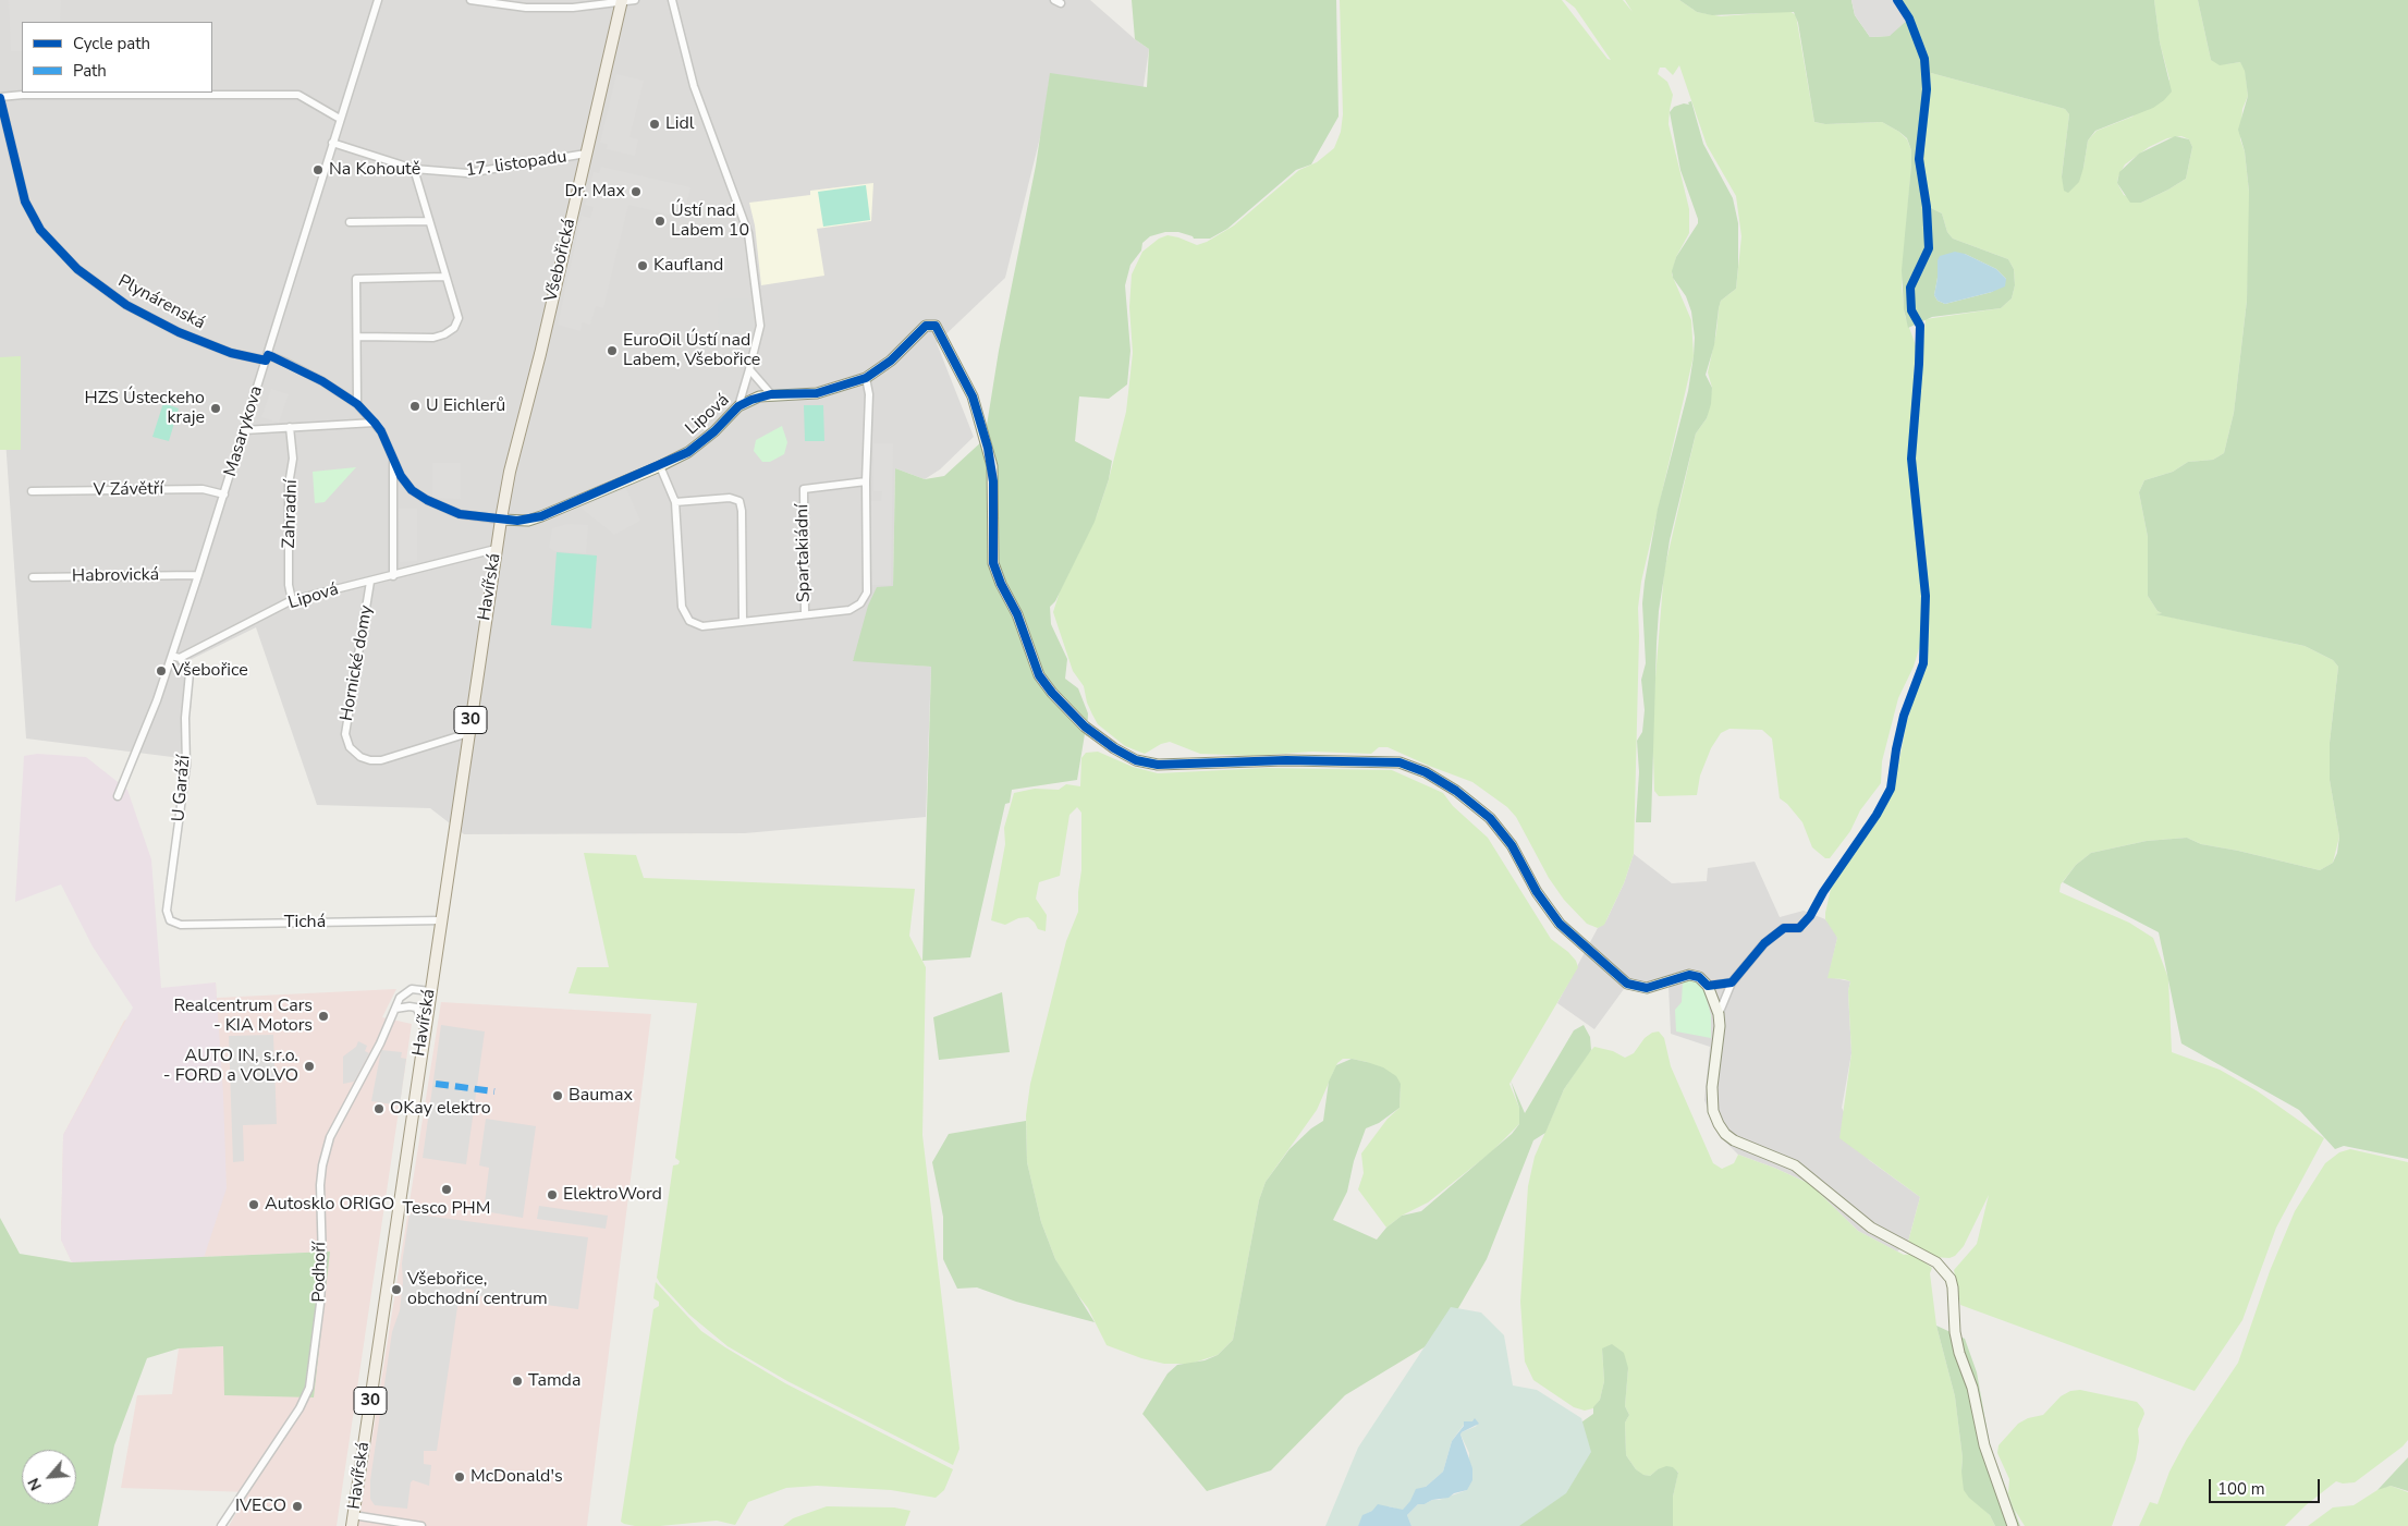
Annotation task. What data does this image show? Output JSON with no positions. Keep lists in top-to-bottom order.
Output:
{
  "streets": {
    "main road": ["Všebořická", "Havířská", "30"],
    "street": [
      "17. listopadu",
      "Plynárenská",
      "Lipová",
      "Masarykova",
      "V Závětří",
      "Zahradní",
      "Spartakiádní",
      "Habrovická",
      "Hornické domy",
      "U Garáží",
      "Tichá",
      "Podhoří"
    ]
  },
  "crossings": [
    ["17. listopadu", "Všebořická"],
    ["17. listopadu", "Masarykova"],
    ["Všebořická", "Plynárenská"],
    ["Všebořická", "Lipová"],
    ["Všebořická", "Havířská"],
    ["Plynárenská", "Lipová"],
    ["Plynárenská", "Masarykova"],
    ["Plynárenská", "Havířská"],
    ["Lipová", "Zahradní"],
    ["Lipová", "Spartakiádní"],
    ["Lipová", "Havířská"],
    ["Lipová", "Hornické domy"],
    ["Lipová", "U Garáží"],
    ["Masarykova", "V Závětří"],
    ["Masarykova", "Habrovická"],
    ["Havířská", "Hornické domy"],
    ["Havířská", "Tichá"],
    ["Havířská", "Podhoří"],
    ["U Garáží", "Tichá"]
  ],
  "places": [
    "Lidl",
    "Na Kohoutě",
    "Dr. Max",
    "Ústí nad Labem 10",
    "Kaufland",
    "EuroOil Ústí nad Labem, Všebořice",
    "U Eichlerů",
    "HZS Ústeckeho kraje",
    "Všebořice",
    "Realcentrum Cars - KIA Motors",
    "AUTO IN, s.r.o. - FORD a VOLVO",
    "Baumax",
    "OKay elektro",
    "Tesco PHM",
    "ElektroWord",
    "Autosklo ORIGO",
    "Všebořice, obchodní centrum",
    "Tamda",
    "McDonald's",
    "IVECO"
  ],
  "legend": ["Cycle path", "Path"],
  "scale_bar": "100 m",
  "north": "bottom left"
}
